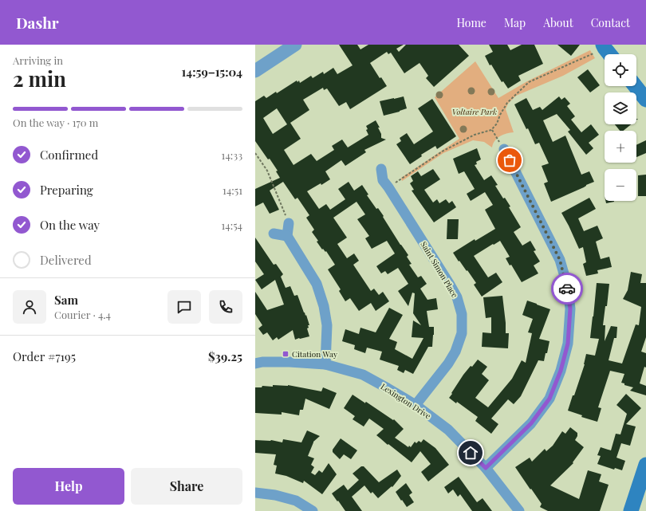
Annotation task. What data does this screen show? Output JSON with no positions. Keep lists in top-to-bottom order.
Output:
{
  "streets": {
    "street": ["Saint Simon Place", "Lexington Drive"]
  },
  "crossings": [
    ["Saint Simon Place", "Lexington Drive"]
  ],
  "parks": ["Voltaire Park"],
  "places": {
    "transit": ["Citation Way"]
  },
  "page": {
    "header": "Dashr",
    "nav": [
      "Home",
      "Map",
      "About",
      "Contact"
    ],
    "heading": ["2 min", "Arriving in", "14:59–15:04"],
    "panel": [
      "Sam",
      "Courier · 4.4",
      "Order #7195",
      "$39.25"
    ],
    "map_buttons": ["+", "−"],
    "bar": "On the way · 170 m",
    "list": [
      ["Confirmed", "14:33"],
      ["Preparing", "14:51"],
      ["On the way", "14:54"],
      "Delivered"
    ],
    "buttons": ["Help", "Share"]
  }
}
